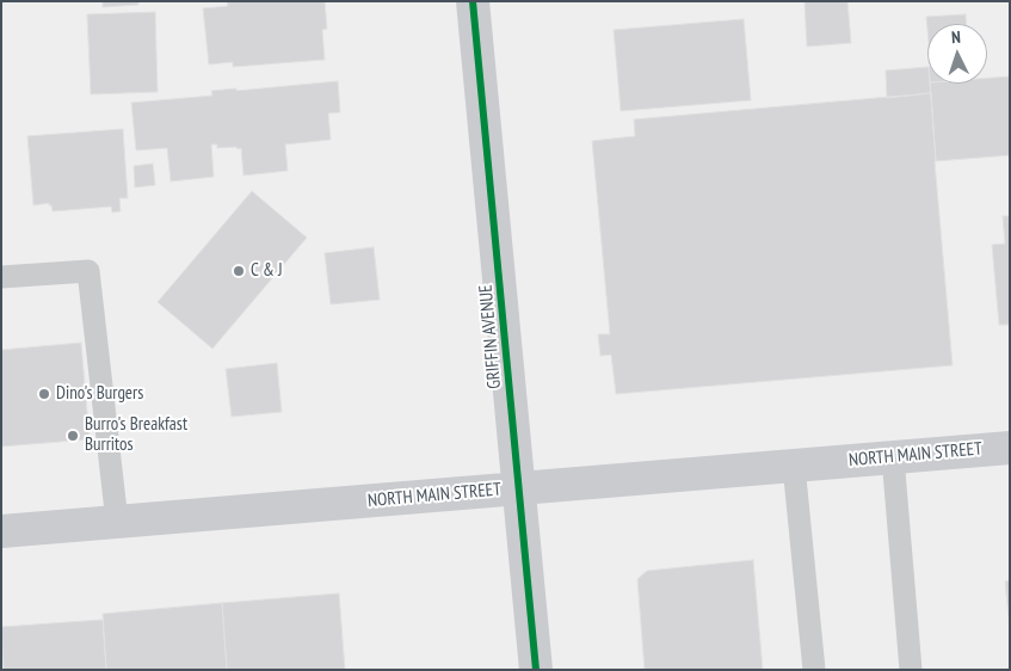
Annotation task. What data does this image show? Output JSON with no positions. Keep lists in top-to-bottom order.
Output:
{
  "streets": {
    "main road": ["GRIFFIN AVENUE", "NORTH MAIN STREET"]
  },
  "crossings": [
    ["GRIFFIN AVENUE", "NORTH MAIN STREET"]
  ],
  "places": ["C & J", "Dino's Burgers", "Burro's Breakfast Burritos"],
  "north": "top"
}
